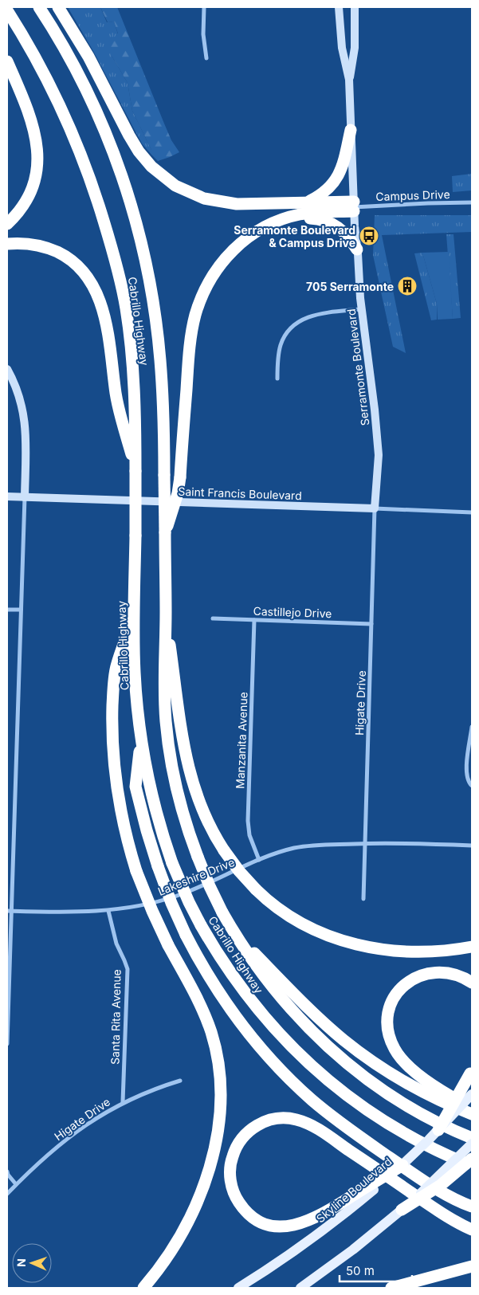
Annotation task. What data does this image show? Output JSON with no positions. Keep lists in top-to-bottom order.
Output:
{
  "streets": {
    "highway": ["Cabrillo Highway"],
    "main road": ["Skyline Boulevard"],
    "street": [
      "Campus Drive",
      "Serramonte Boulevard",
      "Saint Francis Boulevard",
      "Castillejo Drive",
      "Higate Drive",
      "Manzanita Avenue",
      "Lakeshire Drive",
      "Santa Rita Avenue"
    ]
  },
  "crossings": [
    ["Campus Drive", "Serramonte Boulevard"],
    ["Serramonte Boulevard", "Saint Francis Boulevard"],
    ["Serramonte Boulevard", "Higate Drive"],
    ["Saint Francis Boulevard", "Higate Drive"],
    ["Castillejo Drive", "Higate Drive"],
    ["Castillejo Drive", "Manzanita Avenue"],
    ["Higate Drive", "Lakeshire Drive"],
    ["Higate Drive", "Santa Rita Avenue"],
    ["Manzanita Avenue", "Lakeshire Drive"],
    ["Lakeshire Drive", "Santa Rita Avenue"]
  ],
  "places": {
    "bus stop": ["Serramonte Boulevard & Campus Drive"],
    "building": ["705 Serramonte"]
  },
  "scale_bar": "50 m",
  "north": "left"
}
